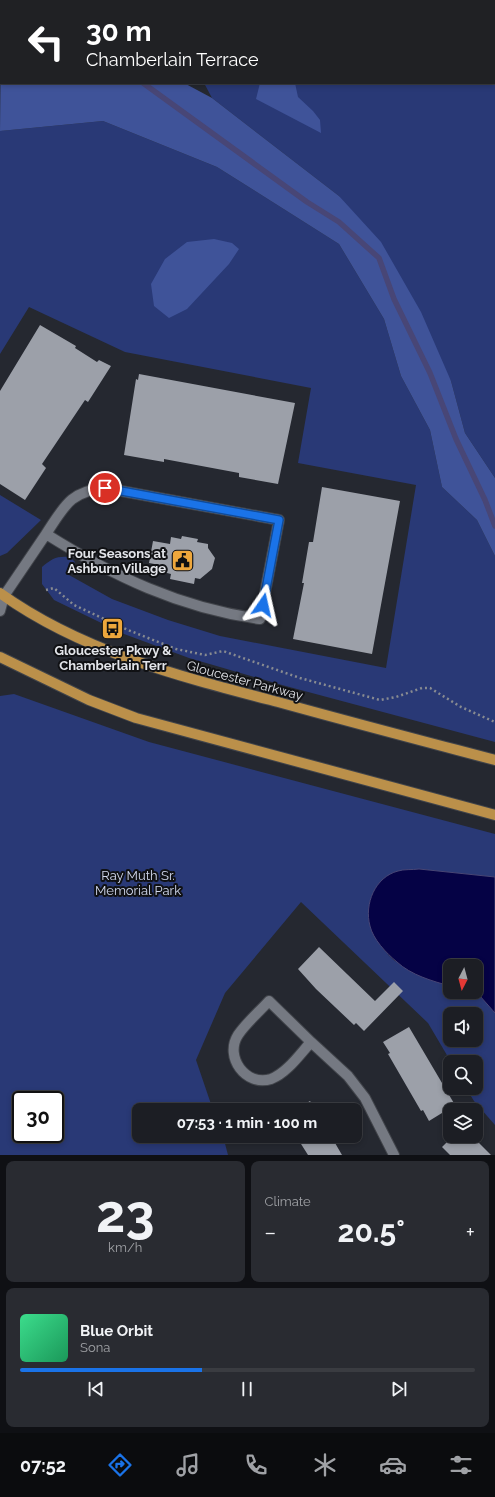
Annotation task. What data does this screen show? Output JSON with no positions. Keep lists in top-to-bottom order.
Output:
{
  "streets": {
    "main road": ["Gloucester Parkway"]
  },
  "parks": ["Ray Muth Sr. Memorial Park"],
  "places": {
    "public building": ["Four Seasons at Ashburn Village"],
    "bus stop": ["Gloucester Pkwy & Chamberlain Terr"]
  },
  "north": "bottom",
  "page": {
    "turn": ["30 m", "Chamberlain Terrace"],
    "limit": "30",
    "trip": "07:53 · 1 min · 100 m",
    "tile": [
      ["23", "km/h"],
      "Climate"
    ],
    "heat": ["−", "20.5°", "+"],
    "song": ["Blue Orbit", "Sona"],
    "tabs": "07:52"
  }
}
